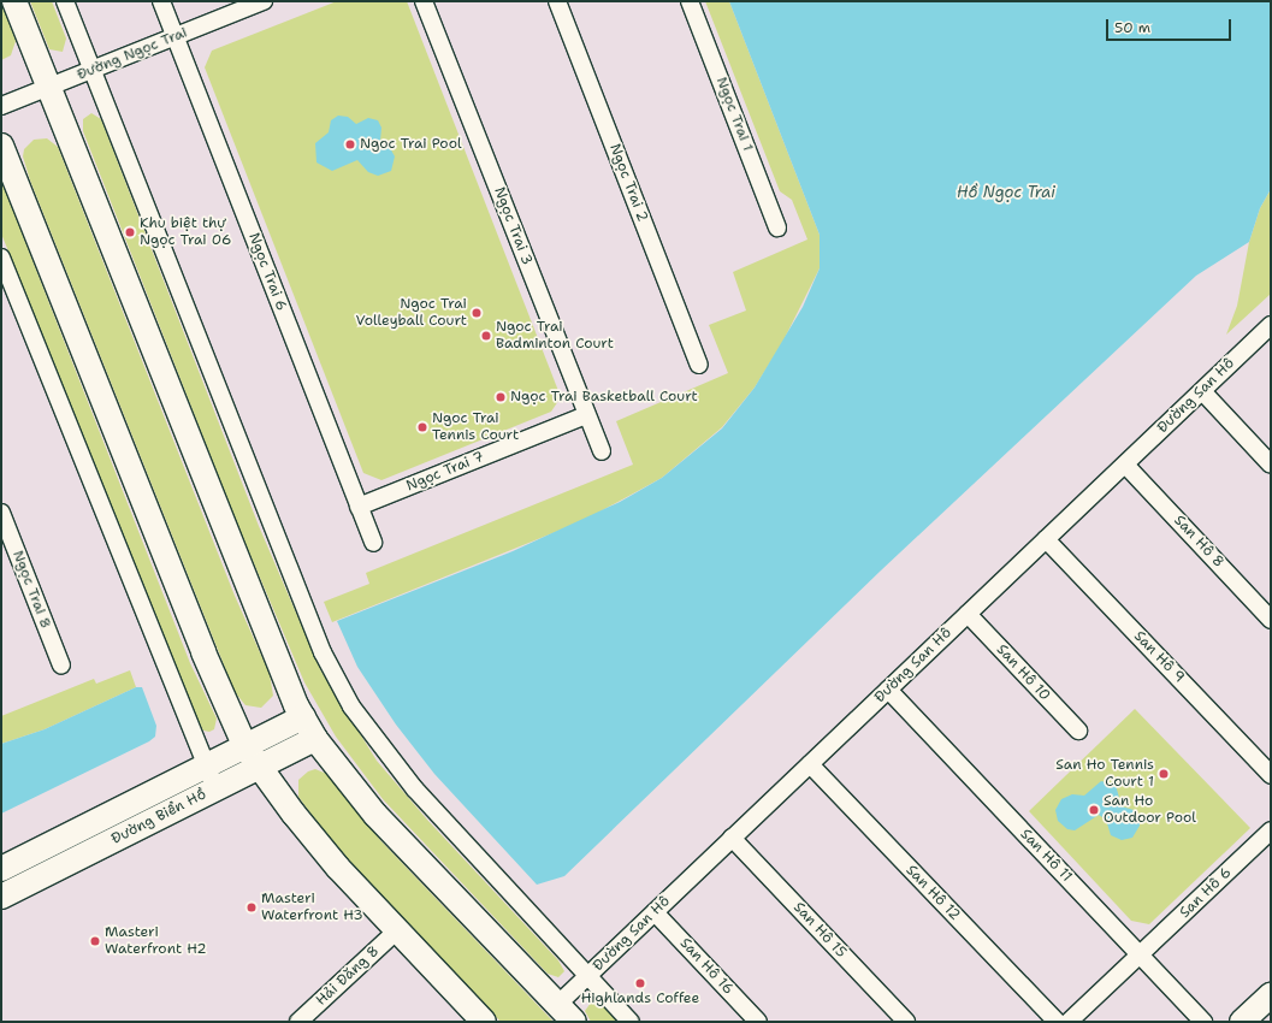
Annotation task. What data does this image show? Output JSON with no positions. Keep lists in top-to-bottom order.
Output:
{
  "streets": {
    "main road": ["Đường Biển Hồ"],
    "street": [
      "Đường Ngọc Trai",
      "Ngọc Trai 1",
      "Ngọc Trai 2",
      "Ngọc Trai 3",
      "Ngọc Trai 6",
      "Đường San Hô",
      "Ngọc Trai 7",
      "San Hô 8",
      "Ngọc Trai 8",
      "San Hô 9",
      "San Hô 10",
      "San Hô 11",
      "San Hô 12",
      "San Hô 6",
      "San Hô 15",
      "San Hô 16",
      "Hải Đăng 8"
    ]
  },
  "crossings": [
    ["Đường Ngọc Trai", "Ngọc Trai 6"],
    ["Ngọc Trai 3", "Ngọc Trai 7"],
    ["Ngọc Trai 6", "Ngọc Trai 7"],
    ["Đường San Hô", "San Hô 8"],
    ["Đường San Hô", "San Hô 9"],
    ["Đường San Hô", "San Hô 10"],
    ["Đường San Hô", "San Hô 11"],
    ["Đường San Hô", "San Hô 12"],
    ["Đường San Hô", "San Hô 15"],
    ["Đường San Hô", "San Hô 16"],
    ["San Hô 11", "San Hô 6"]
  ],
  "water": ["Hồ Ngọc Trai"],
  "places": [
    "Ngoc Trai Pool",
    "Khu biệt thự Ngọc Trai 06",
    "Ngoc Trai Volleyball Court",
    "Ngoc Trai Badminton Court",
    "Ngọc Trai Basketball Court",
    "Ngoc Trai Tennis Court",
    "San Ho Tennis Court 1",
    "San Ho Outdoor Pool",
    "Masteri Waterfront H3",
    "Masteri Waterfront H2",
    "Highlands Coffee"
  ],
  "scale_bar": "50 m"
}
